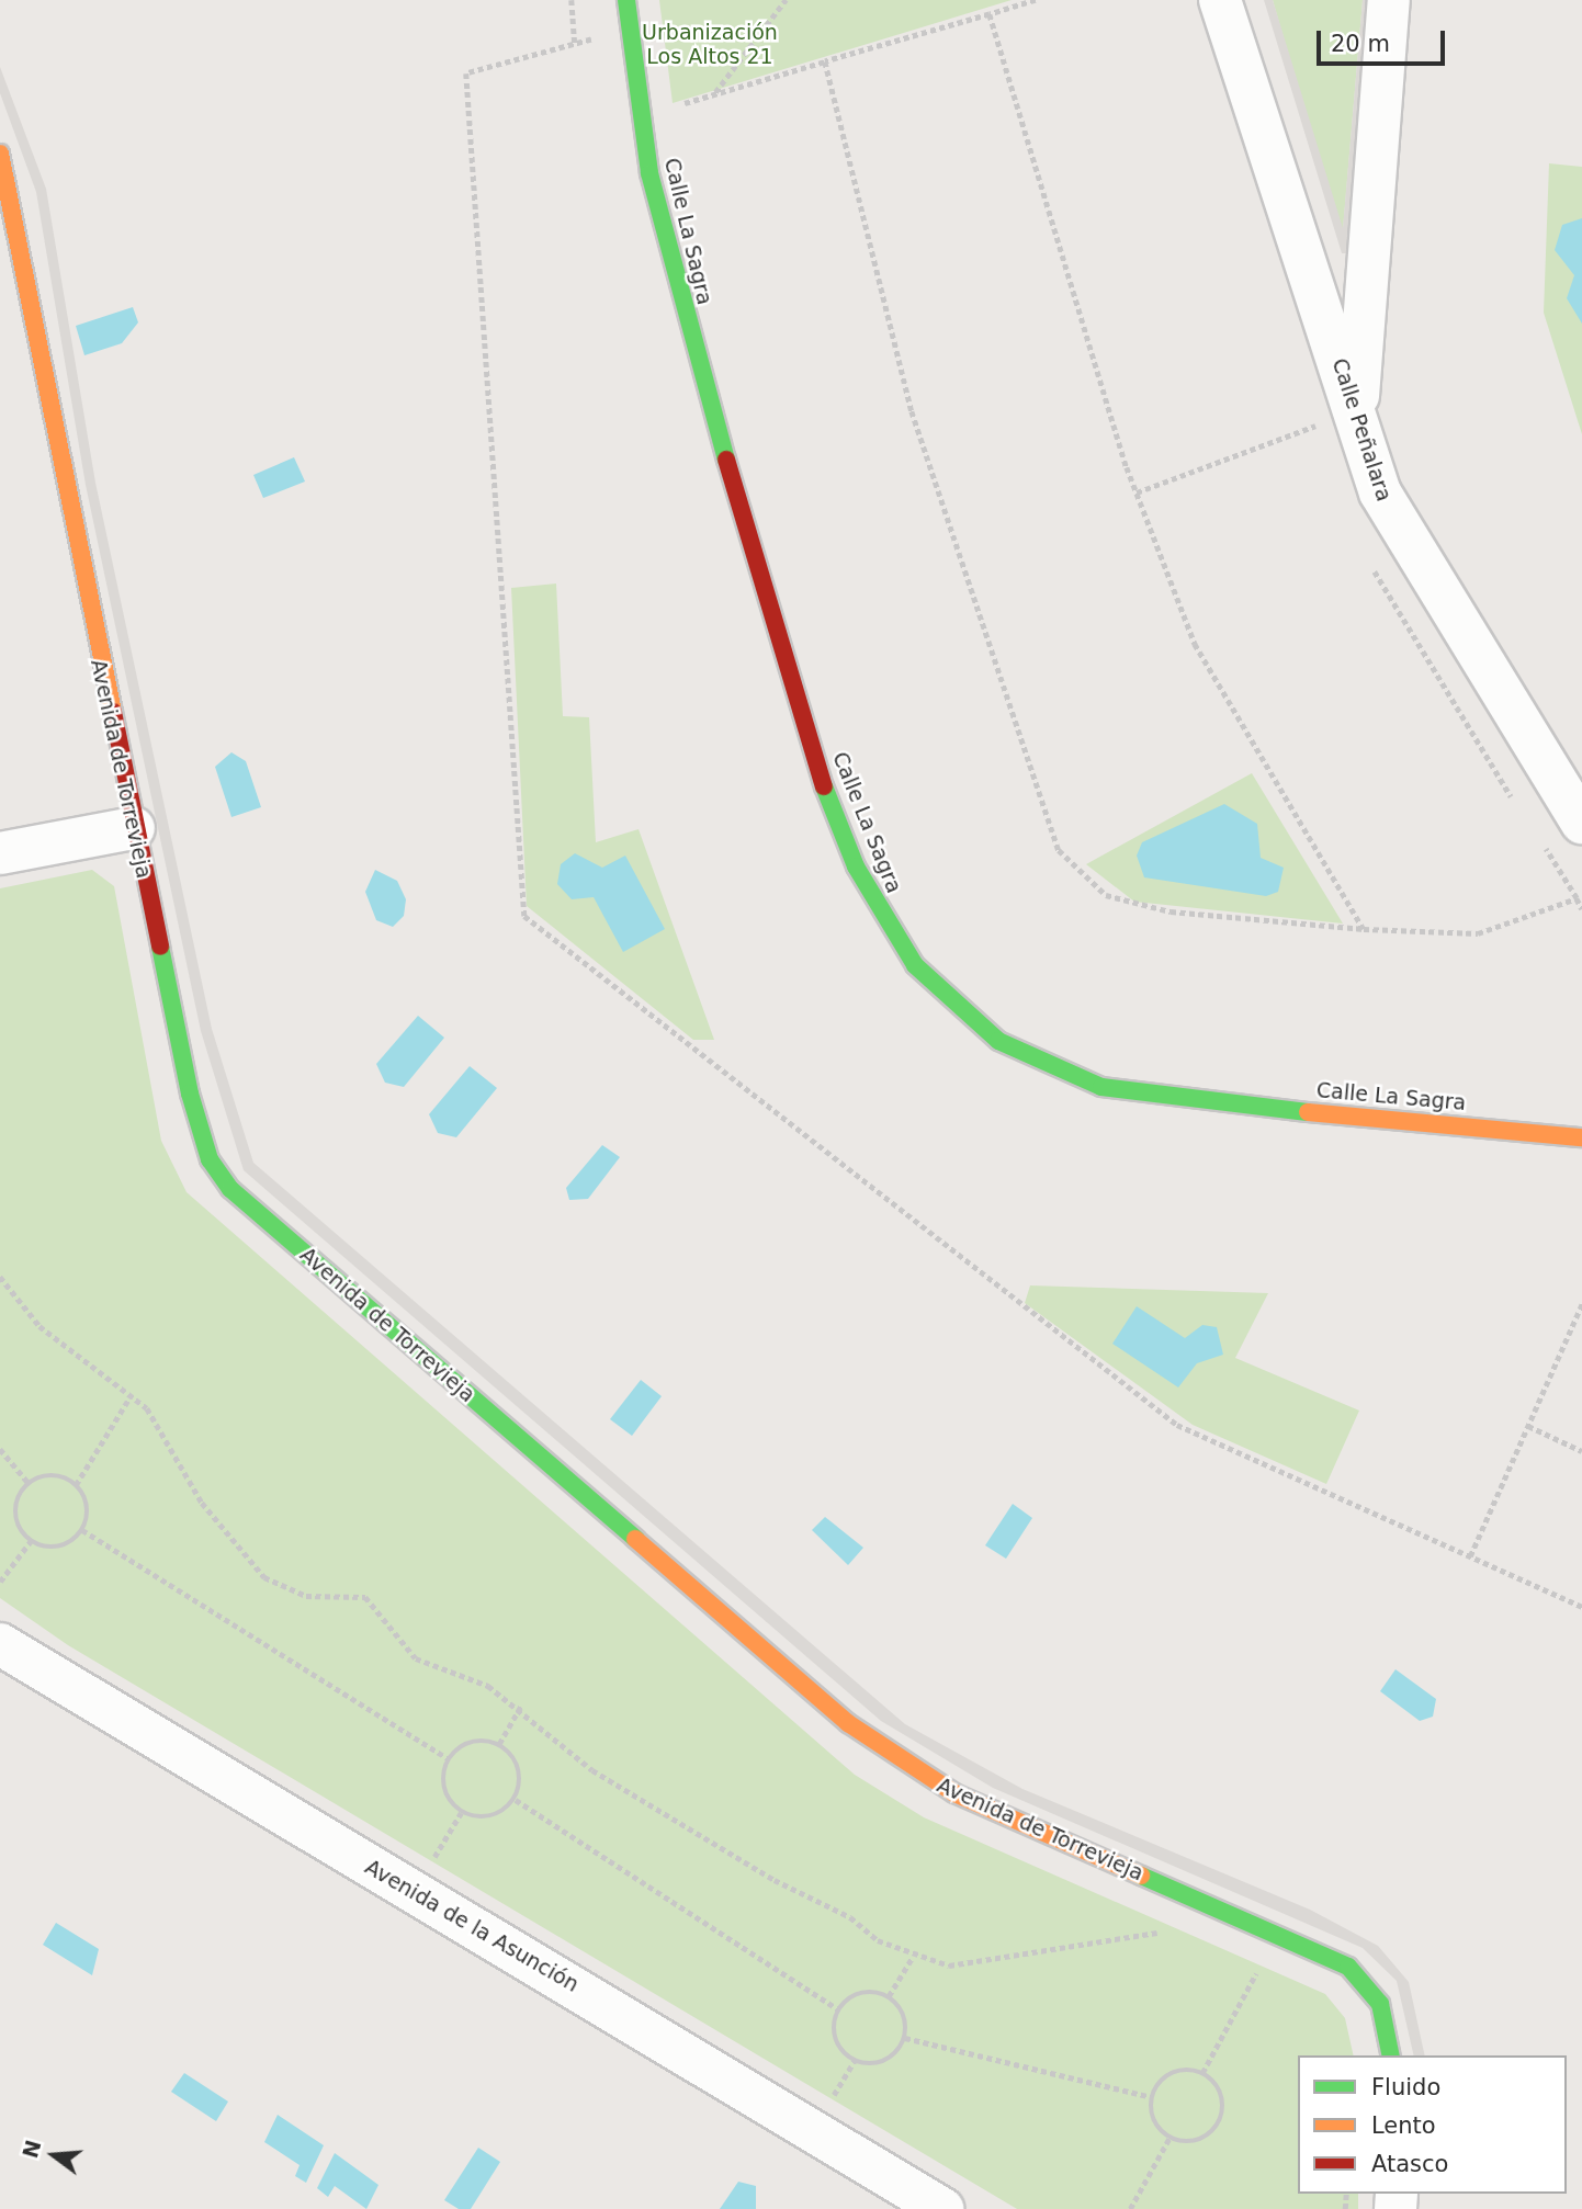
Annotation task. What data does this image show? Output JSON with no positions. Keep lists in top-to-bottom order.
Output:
{
  "streets": {
    "street": [
      "Calle La Sagra",
      "Calle Peñalara",
      "Avenida de Torrevieja",
      "Avenida de la Asunción"
    ]
  },
  "parks": ["Urbanización Los Altos 21"],
  "legend": ["Fluido", "Lento", "Atasco"],
  "scale_bar": "20 m",
  "north": "left"
}
